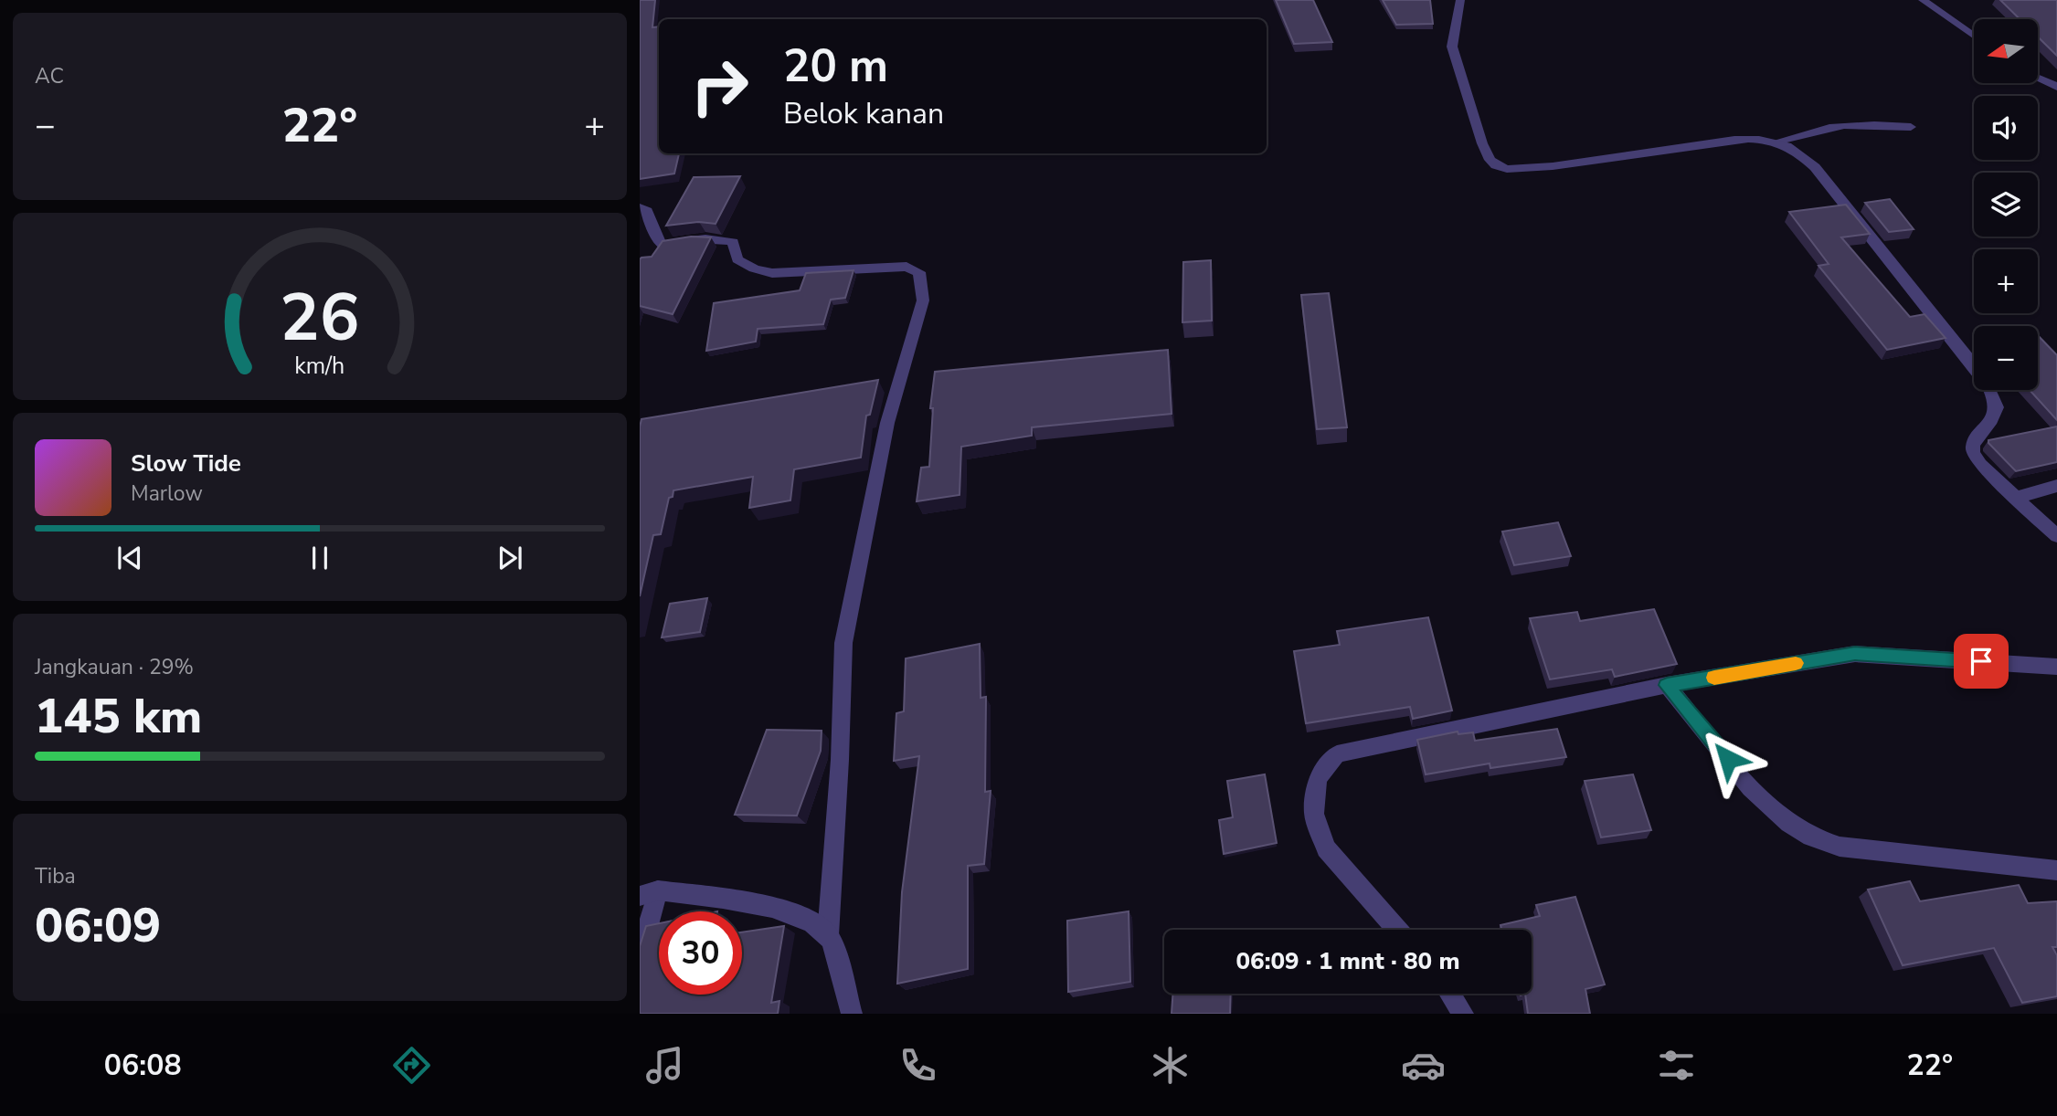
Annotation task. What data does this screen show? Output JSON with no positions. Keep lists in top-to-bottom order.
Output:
{
  "north": "left",
  "page": {
    "tile": [
      "AC",
      ["Jangkauan · 29%", "145 km"],
      ["Tiba", "06:09"]
    ],
    "map_buttons": ["+", "−"],
    "turn": ["20 m", "Belok kanan"],
    "heat": ["−", "22°", "+"],
    "song": ["Slow Tide", "Marlow"],
    "limit": "30",
    "trip": "06:09 · 1 mnt · 80 m",
    "tabs": ["06:08", "22°"],
    "gauge": ["26", "km/h"]
  }
}
